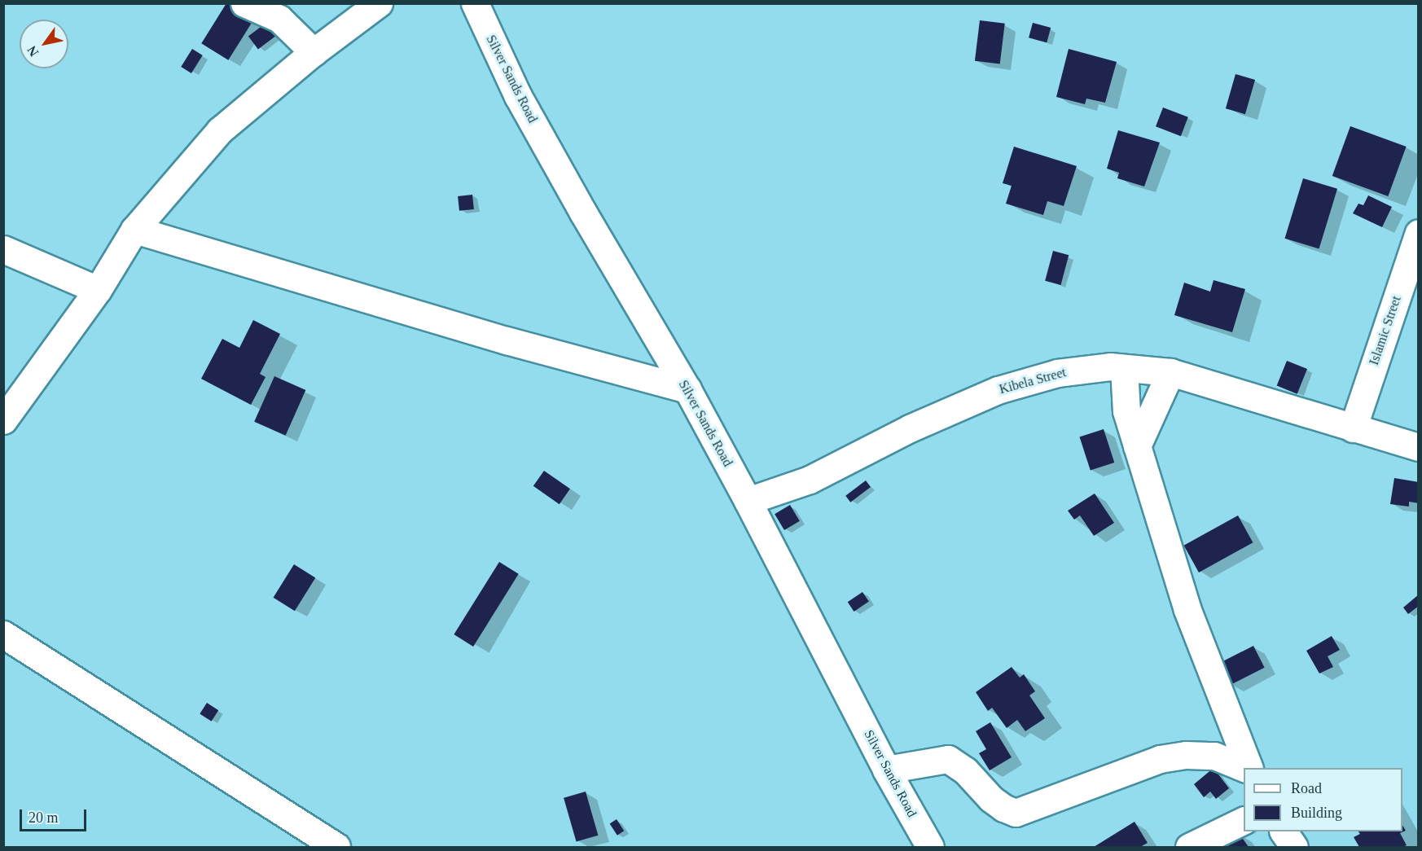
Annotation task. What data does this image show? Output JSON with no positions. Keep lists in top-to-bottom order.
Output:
{
  "streets": {
    "street": ["Silver Sands Road", "Islamic Street", "Kibela Street"]
  },
  "crossings": [
    ["Silver Sands Road", "Kibela Street"],
    ["Islamic Street", "Kibela Street"]
  ],
  "legend": ["Road", "Building"],
  "scale_bar": "20 m",
  "north": "bottom left"
}
